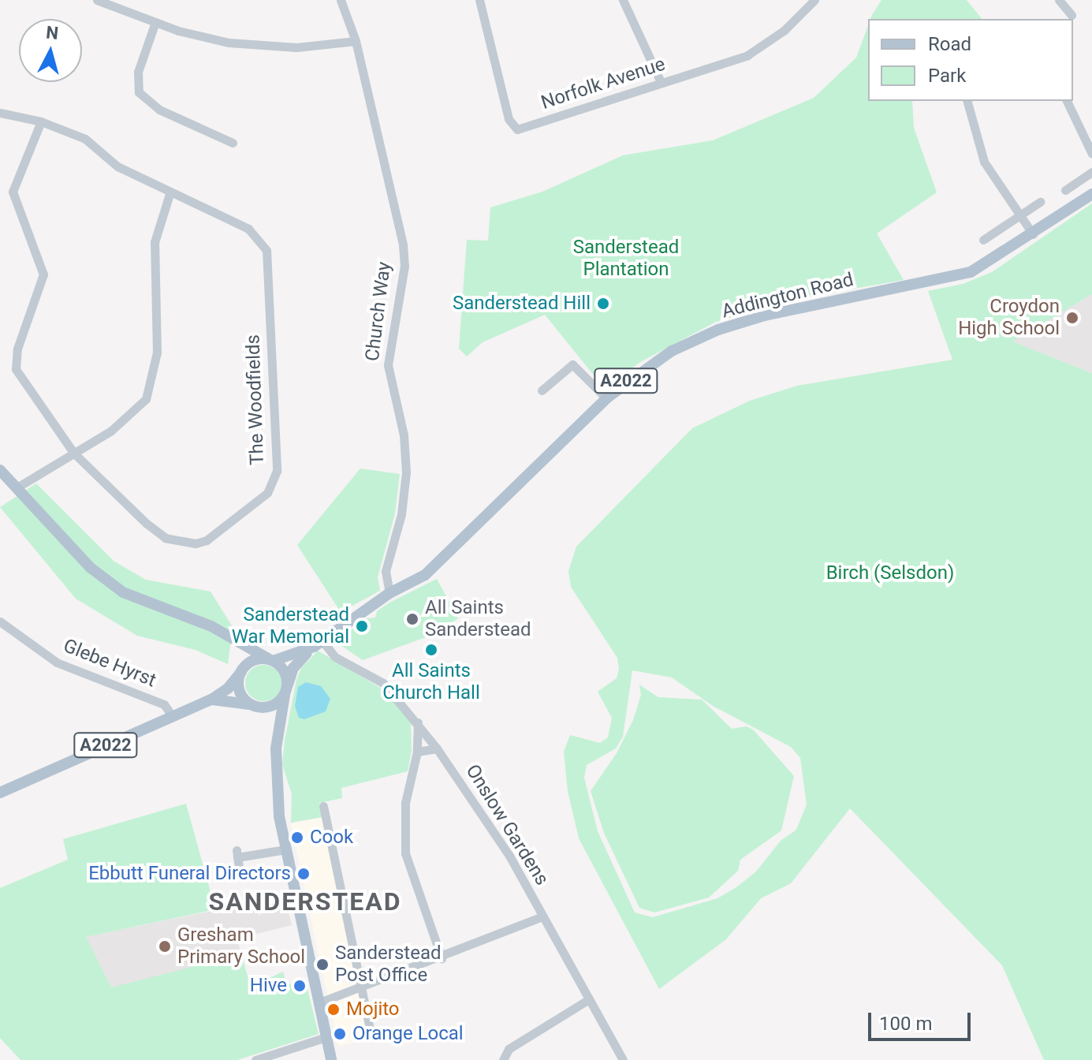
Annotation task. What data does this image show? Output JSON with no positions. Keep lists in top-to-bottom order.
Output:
{
  "streets": {
    "main road": ["Addington Road", "A2022"],
    "street": [
      "Norfolk Avenue",
      "Church Way",
      "The Woodfields",
      "Glebe Hyrst",
      "Onslow Gardens"
    ]
  },
  "crossings": [
    ["Addington Road", "Church Way"],
    ["Addington Road", "A2022"],
    ["Addington Road", "Onslow Gardens"],
    ["A2022", "Glebe Hyrst"],
    ["A2022", "Onslow Gardens"]
  ],
  "districts": ["SANDERSTEAD"],
  "parks": ["Sanderstead Plantation", "Birch (Selsdon)"],
  "places": [
    "Sanderstead Hill",
    "Croydon High School",
    "All Saints Sanderstead",
    "Sanderstead War Memorial",
    "All Saints Church Hall",
    "Cook",
    "Ebbutt Funeral Directors",
    "Gresham Primary School",
    "Sanderstead Post Office",
    "Hive",
    "Mojito",
    "Orange Local"
  ],
  "legend": ["Road", "Park"],
  "scale_bar": "100 m",
  "north": "top"
}
